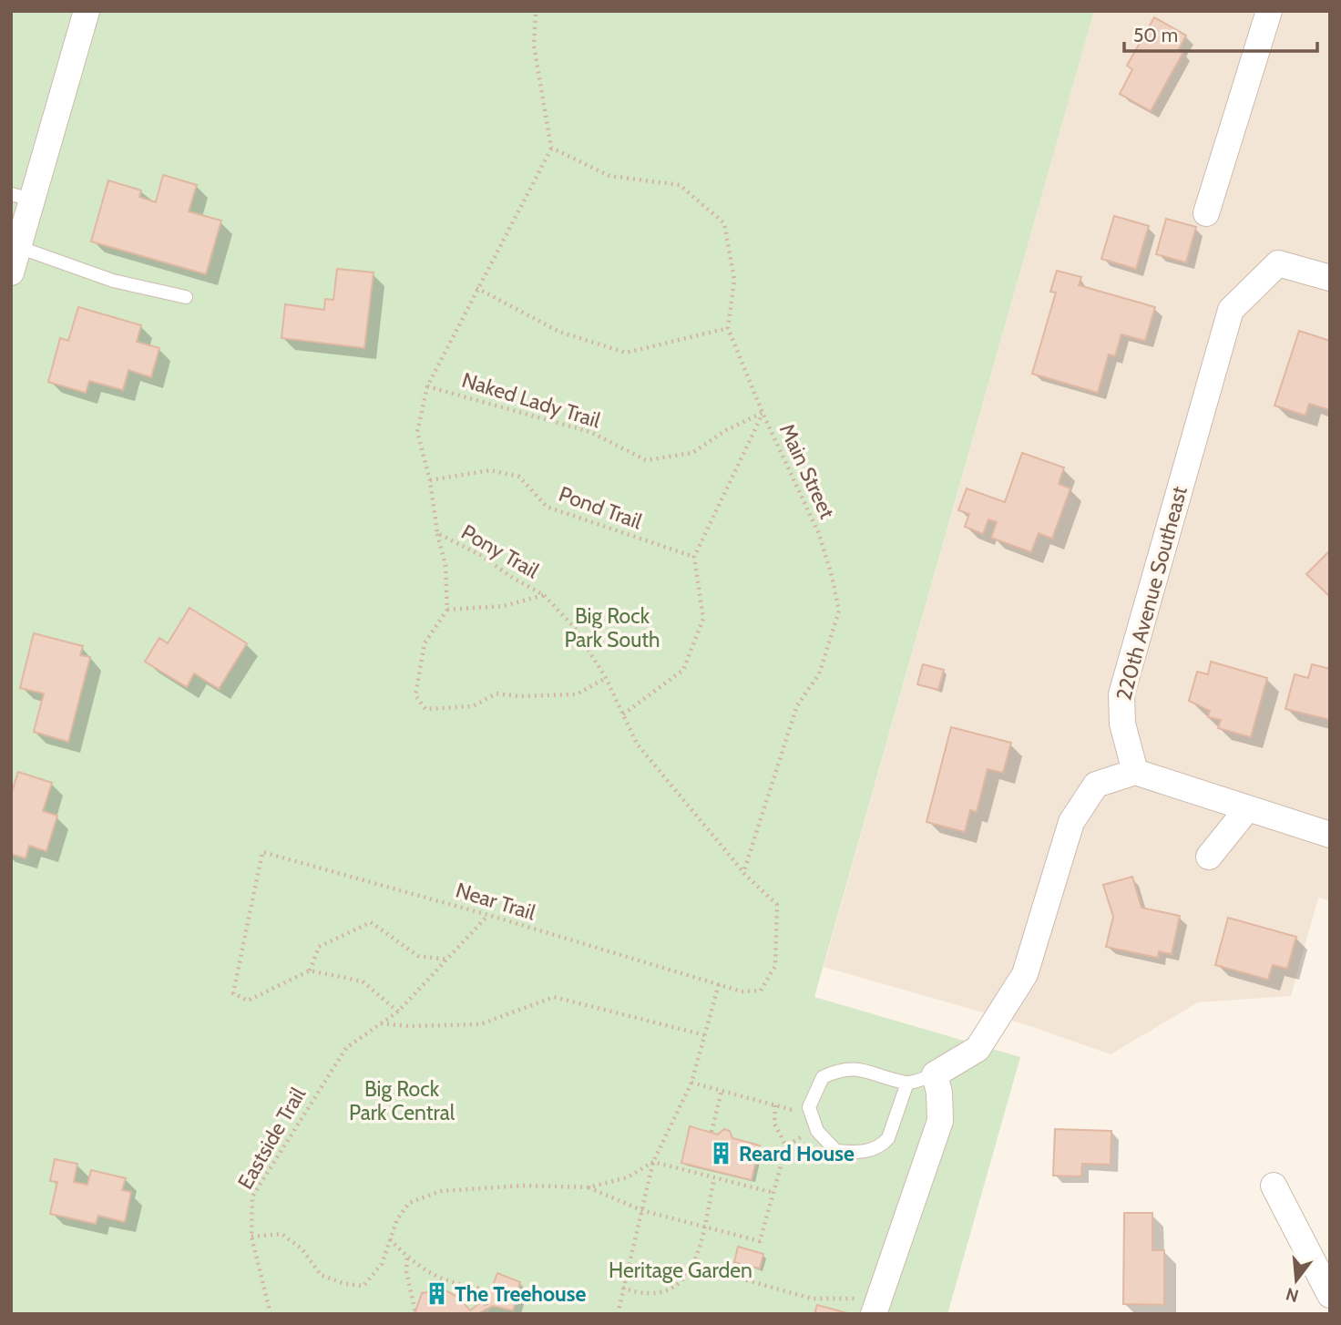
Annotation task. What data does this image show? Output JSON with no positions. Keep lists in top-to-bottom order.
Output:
{
  "streets": {
    "street": ["220th Avenue Southeast"],
    "path": [
      "Naked Lady Trail",
      "Main Street",
      "Pond Trail",
      "Pony Trail",
      "Near Trail",
      "Eastside Trail"
    ]
  },
  "crossings": [
    ["Naked Lady Trail", "Main Street"],
    ["Naked Lady Trail", "Pony Trail"],
    ["Main Street", "Pony Trail"],
    ["Pond Trail", "Pony Trail"],
    ["Near Trail", "Eastside Trail"]
  ],
  "parks": ["Big Rock Park South", "Big Rock Park Central", "Heritage Garden"],
  "places": {
    "building": ["Reard House", "The Treehouse"]
  },
  "scale_bar": "50 m",
  "north": "bottom"
}
